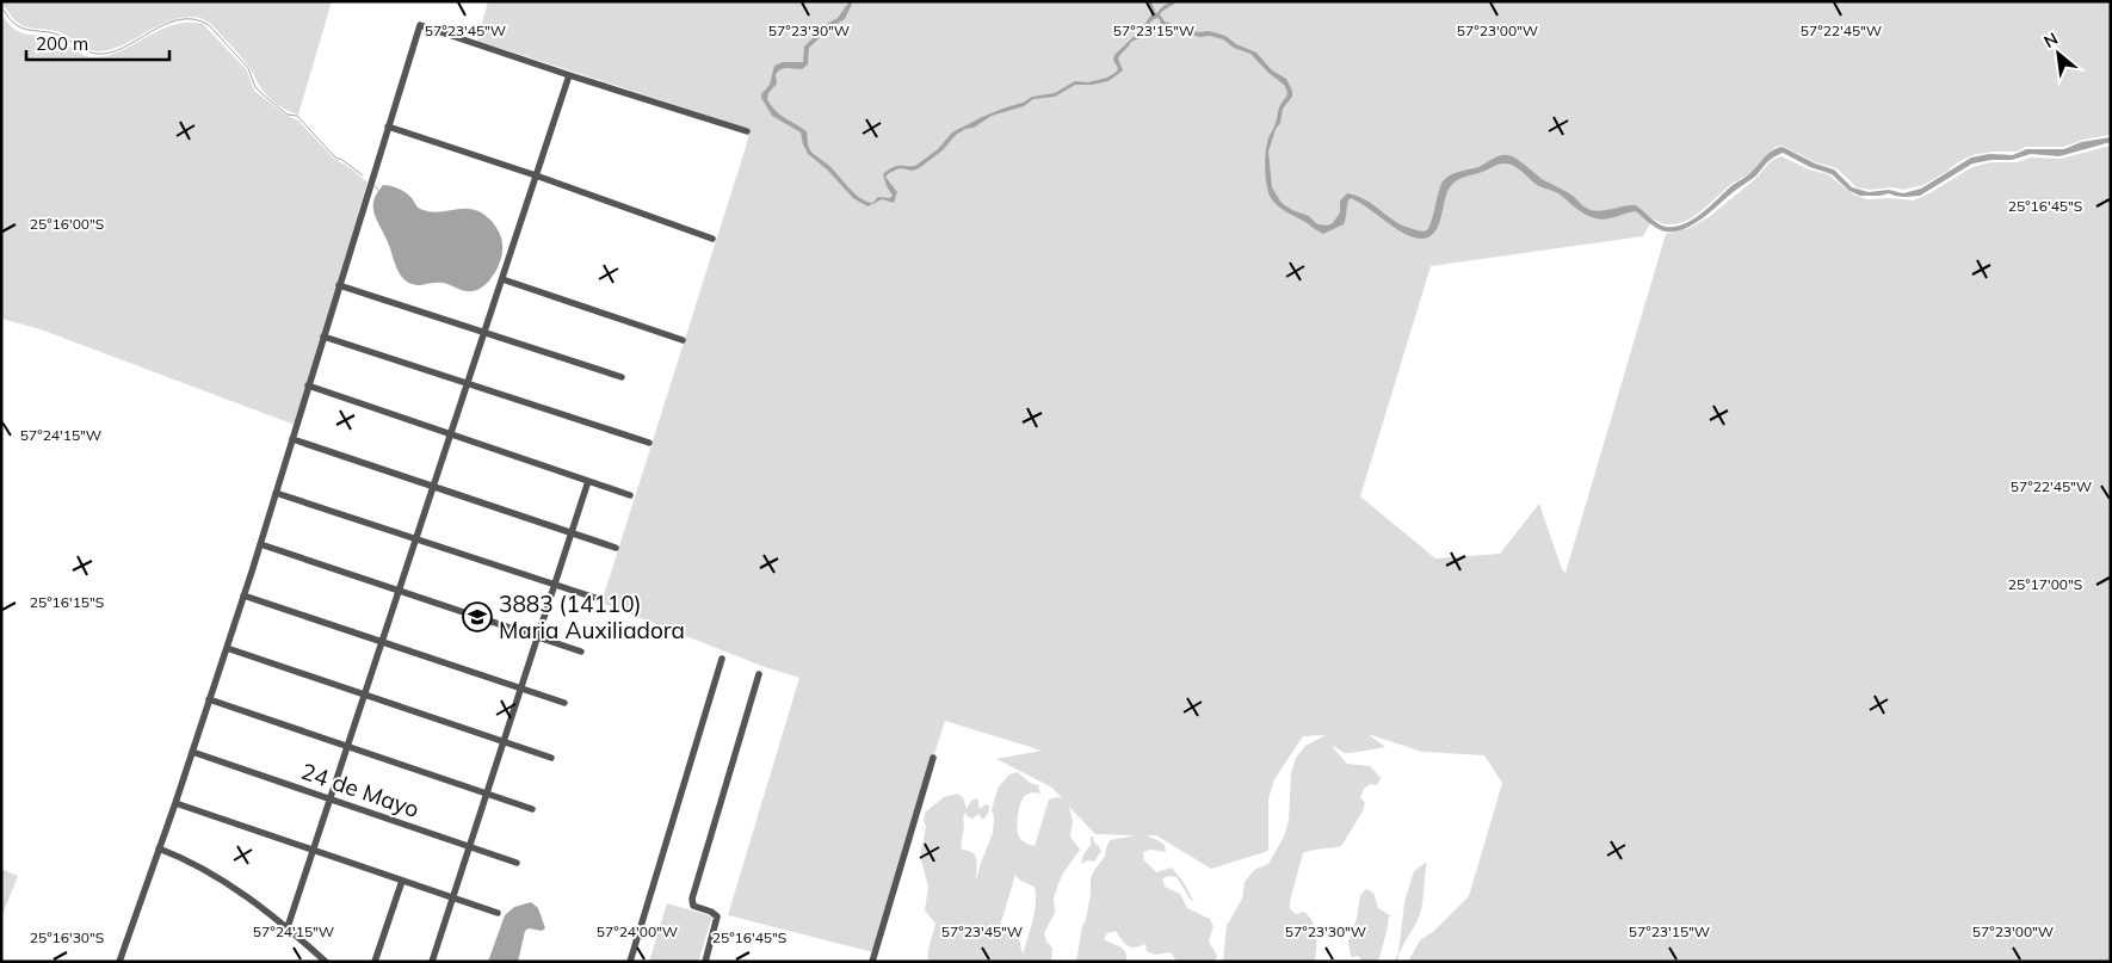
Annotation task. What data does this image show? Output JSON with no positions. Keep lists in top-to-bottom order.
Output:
{
  "streets": {
    "street": ["24 de Mayo"]
  },
  "places": {
    "school or university": ["3883 (14110) Maria Auxiliadora"]
  },
  "scale_bar": "200 m",
  "north": "top left",
  "coordinates": [
    "57°23'45\"W",
    "57°23'30\"W",
    "57°23'15\"W",
    "57°23'00\"W",
    "57°22'45\"W",
    "25°16'45\"S",
    "25°16'00\"S",
    "57°24'15\"W",
    "25°17'00\"S",
    "25°16'15\"S",
    "57°24'00\"W",
    "25°16'30\"S"
  ]
}
